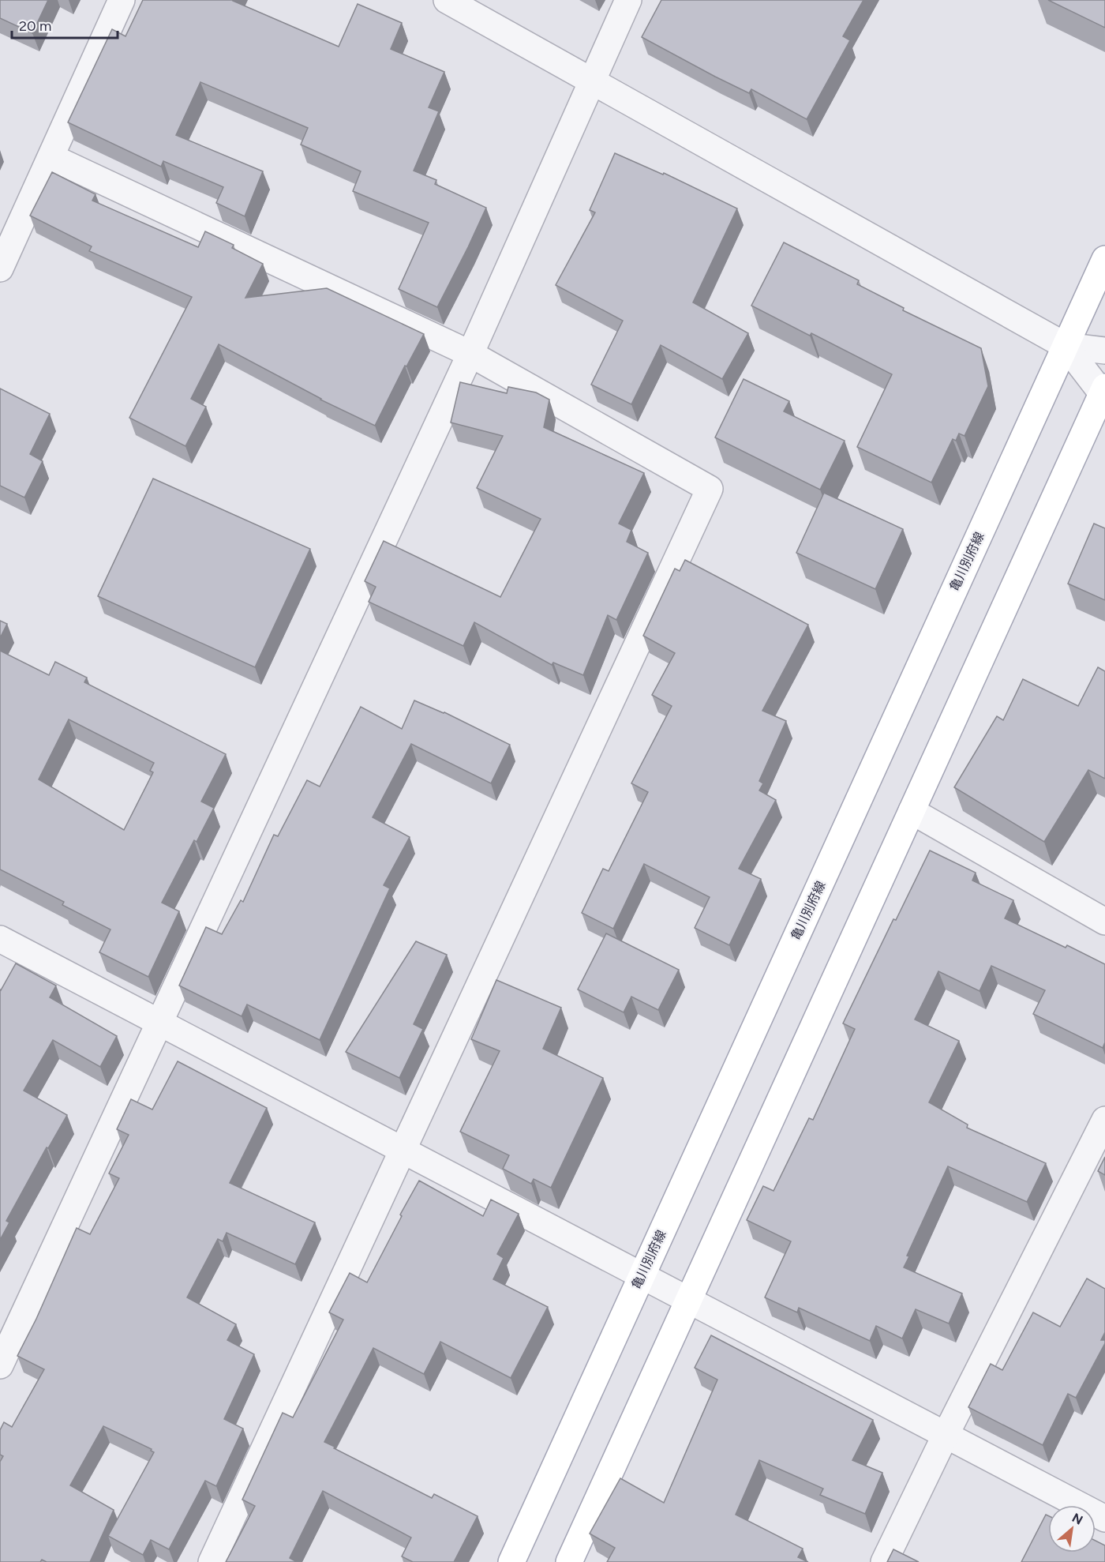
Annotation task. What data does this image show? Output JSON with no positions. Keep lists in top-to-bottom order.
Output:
{
  "streets": {
    "main road": ["亀川別府線"]
  },
  "scale_bar": "20 m",
  "north": "top right"
}
